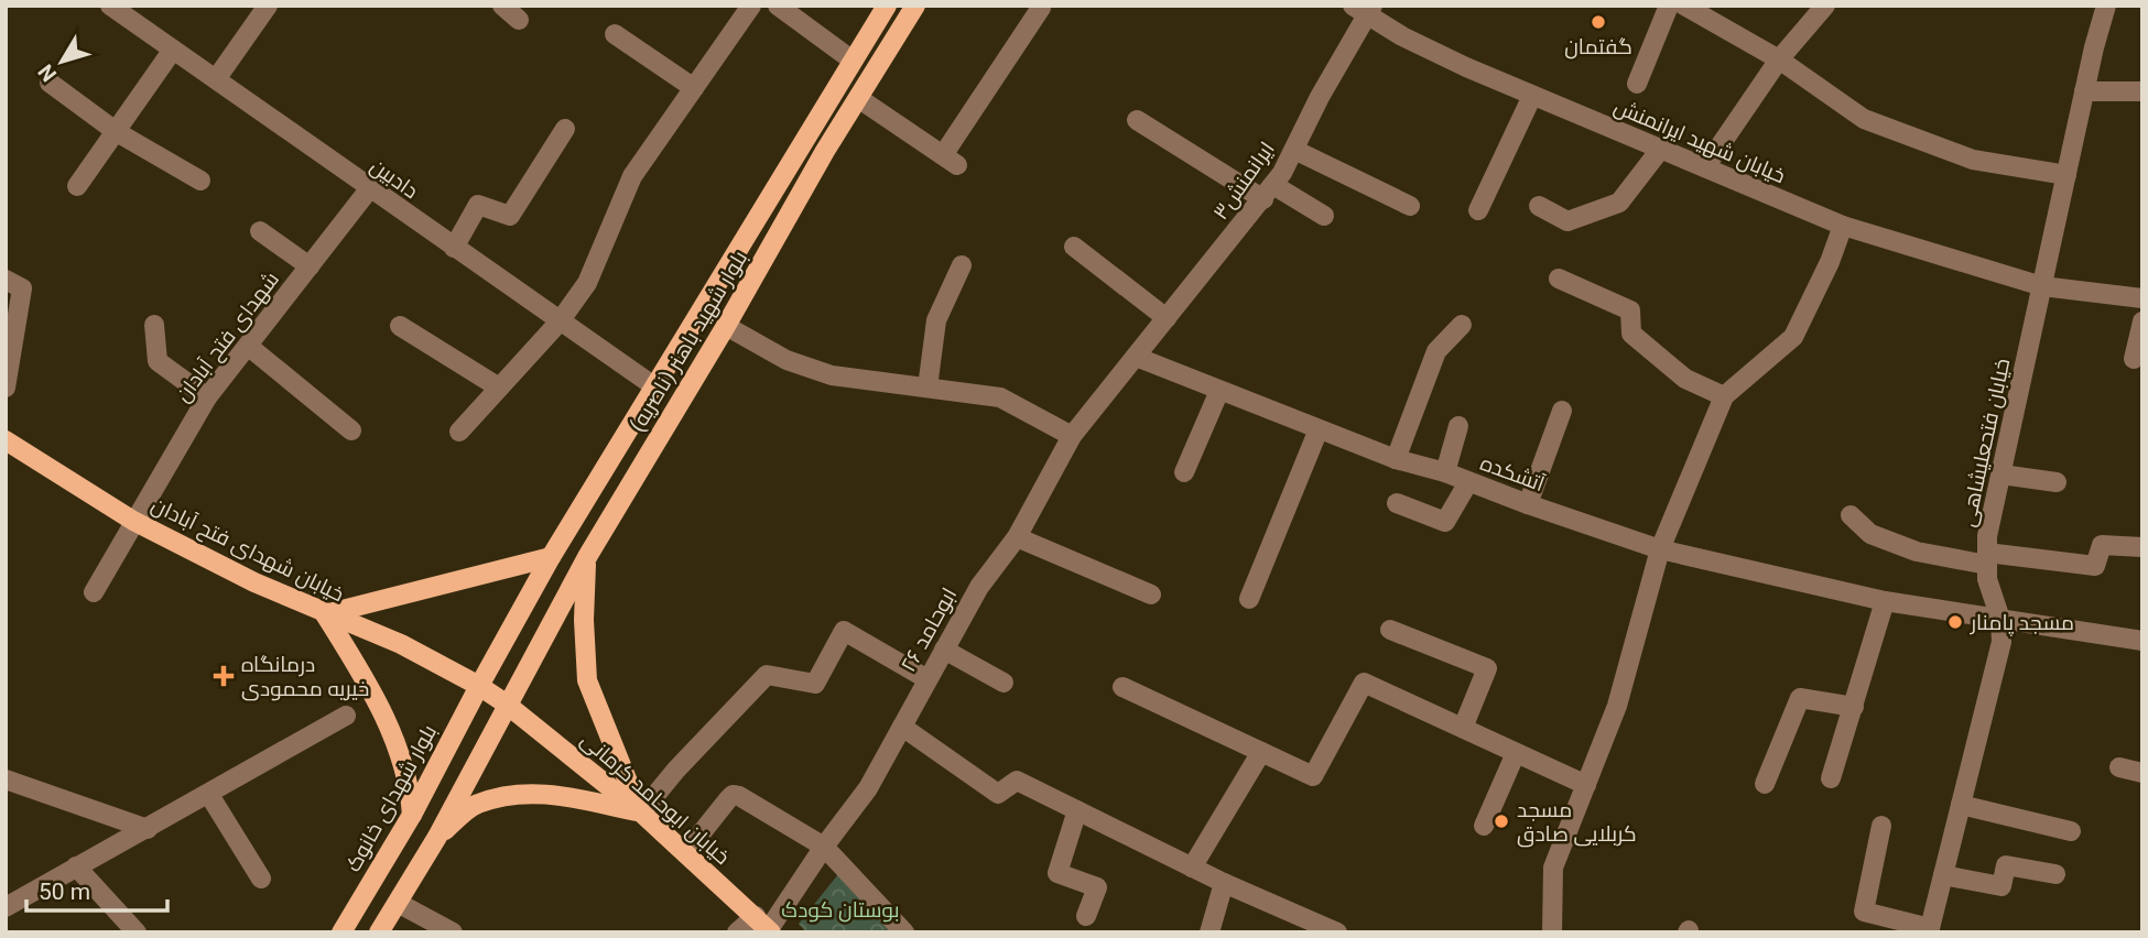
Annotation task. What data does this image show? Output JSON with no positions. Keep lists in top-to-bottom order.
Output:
{
  "streets": {
    "main road": [
      "بلوار شهید باهنر (ناصریه)",
      "خیابان شهدای فتح آبادان",
      "بلوار شهدای خانوک",
      "خیابان ابوحامد کرمانی"
    ],
    "street": [
      "خیابان شهید ایرانمنش",
      "دادبین",
      "ایرانمنش۳",
      "شهدای فتح آبادان",
      "خیابان فتحعلیشاهی",
      "آتشکده",
      "ابوحامد ۲۶"
    ]
  },
  "crossings": [
    ["خیابان شهید ایرانمنش", "ایرانمنش۳"],
    ["خیابان شهید ایرانمنش", "خیابان فتحعلیشاهی"],
    ["دادبین", "شهدای فتح آبادان"],
    ["دادبین", "بلوار شهید باهنر (ناصریه)"],
    ["ایرانمنش۳", "آتشکده"],
    ["ایرانمنش۳", "ابوحامد ۲۶"],
    ["شهدای فتح آبادان", "خیابان شهدای فتح آبادان"],
    ["بلوار شهید باهنر (ناصریه)", "خیابان شهدای فتح آبادان"],
    ["بلوار شهید باهنر (ناصریه)", "بلوار شهدای خانوک"],
    ["بلوار شهید باهنر (ناصریه)", "خیابان ابوحامد کرمانی"],
    ["خیابان فتحعلیشاهی", "آتشکده"],
    ["آتشکده", "ابوحامد ۲۶"],
    ["خیابان شهدای فتح آبادان", "بلوار شهدای خانوک"],
    ["خیابان شهدای فتح آبادان", "خیابان ابوحامد کرمانی"],
    ["ابوحامد ۲۶", "خیابان ابوحامد کرمانی"]
  ],
  "parks": ["بوستان کودک"],
  "places": {
    "other": ["گفتمان", "مسجد پامنار", "مسجد کربلایی صادق"],
    "health": ["درمانگاه خیریه محمودی"]
  },
  "scale_bar": "50 m",
  "north": "bottom left"
}
